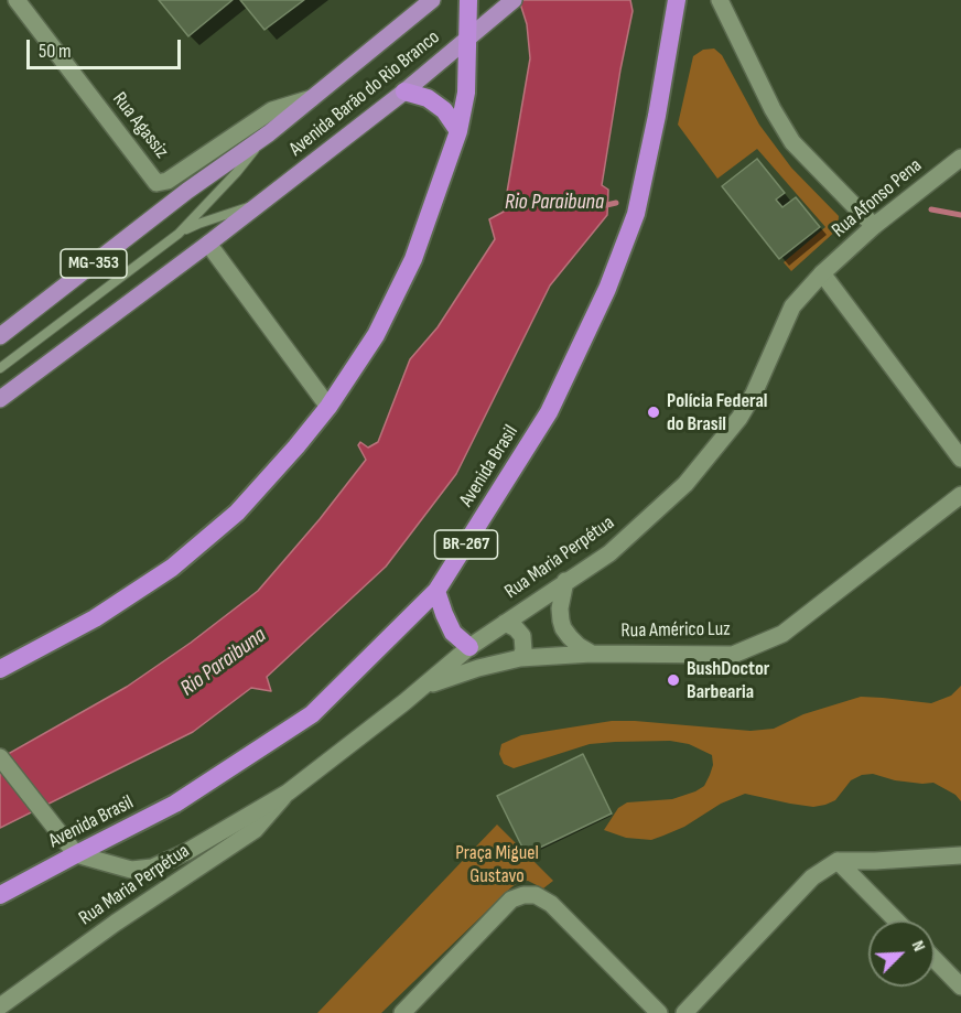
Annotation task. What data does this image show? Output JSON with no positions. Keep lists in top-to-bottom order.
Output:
{
  "streets": {
    "highway": ["Avenida Brasil", "BR-267"],
    "main road": ["Avenida Barão do Rio Branco", "MG-353"],
    "street": [
      "Rua Agassiz",
      "Rua Afonso Pena",
      "Rua Maria Perpétua",
      "Rua Américo Luz"
    ]
  },
  "crossings": [
    ["Avenida Barão do Rio Branco", "Rua Agassiz"],
    ["Rua Afonso Pena", "Rua Maria Perpétua"],
    ["Avenida Brasil", "Rua Maria Perpétua"],
    ["Rua Maria Perpétua", "Rua Américo Luz"]
  ],
  "water": ["Rio Paraibuna"],
  "parks": ["Praça Miguel Gustavo"],
  "places": ["Polícia Federal do Brasil", "BushDoctor Barbearia"],
  "scale_bar": "50 m",
  "north": "top right"
}
